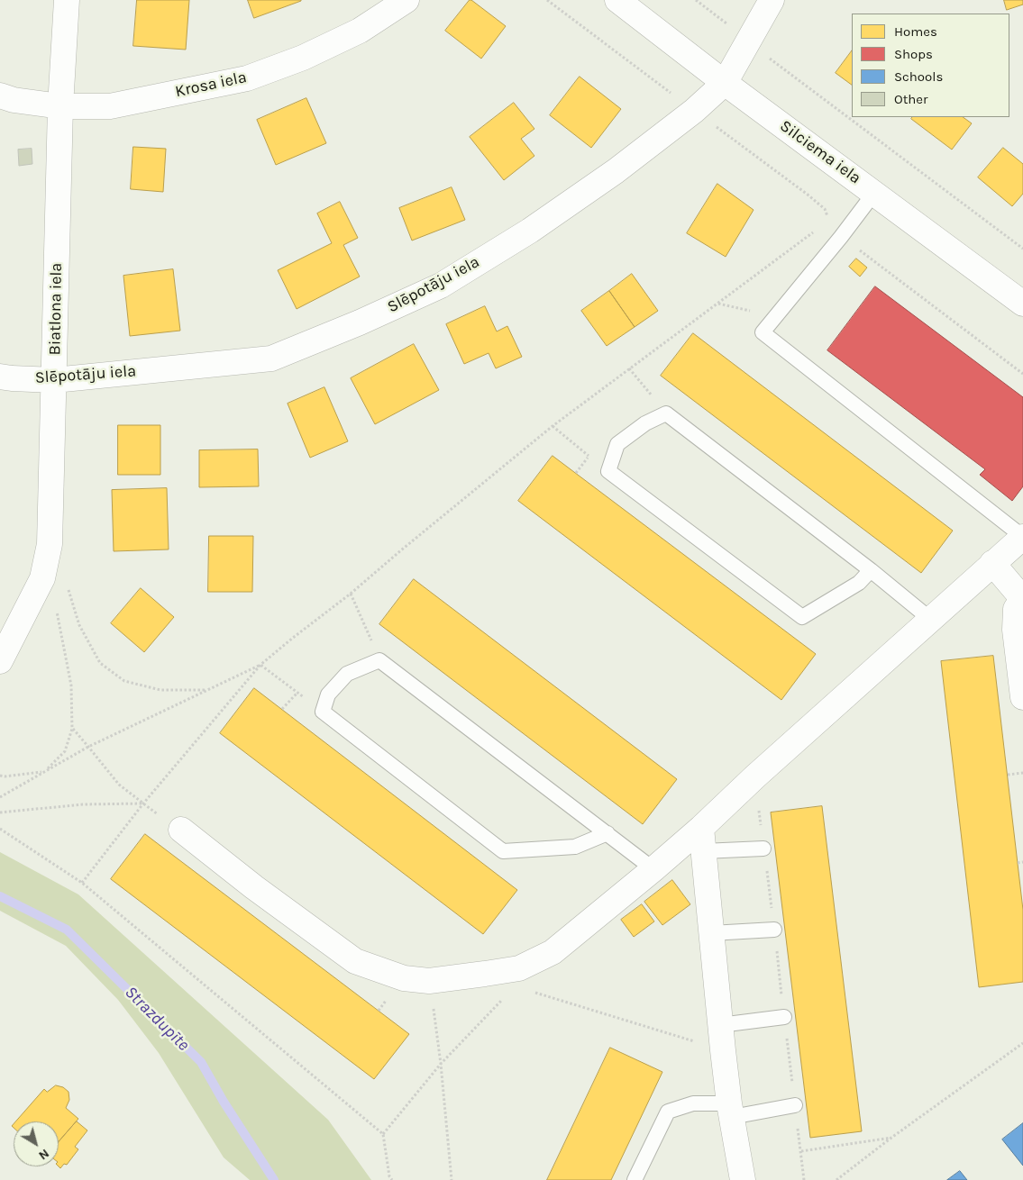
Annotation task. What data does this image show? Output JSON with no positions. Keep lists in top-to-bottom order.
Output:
{
  "streets": {
    "street": [
      "Krosa iela",
      "Silciema iela",
      "Slēpotāju iela",
      "Biatlona iela"
    ]
  },
  "crossings": [
    ["Krosa iela", "Biatlona iela"],
    ["Silciema iela", "Slēpotāju iela"],
    ["Slēpotāju iela", "Biatlona iela"]
  ],
  "water": ["Strazdupīte"],
  "legend": [
    "Homes",
    "Shops",
    "Schools",
    "Other"
  ],
  "north": "bottom right"
}
